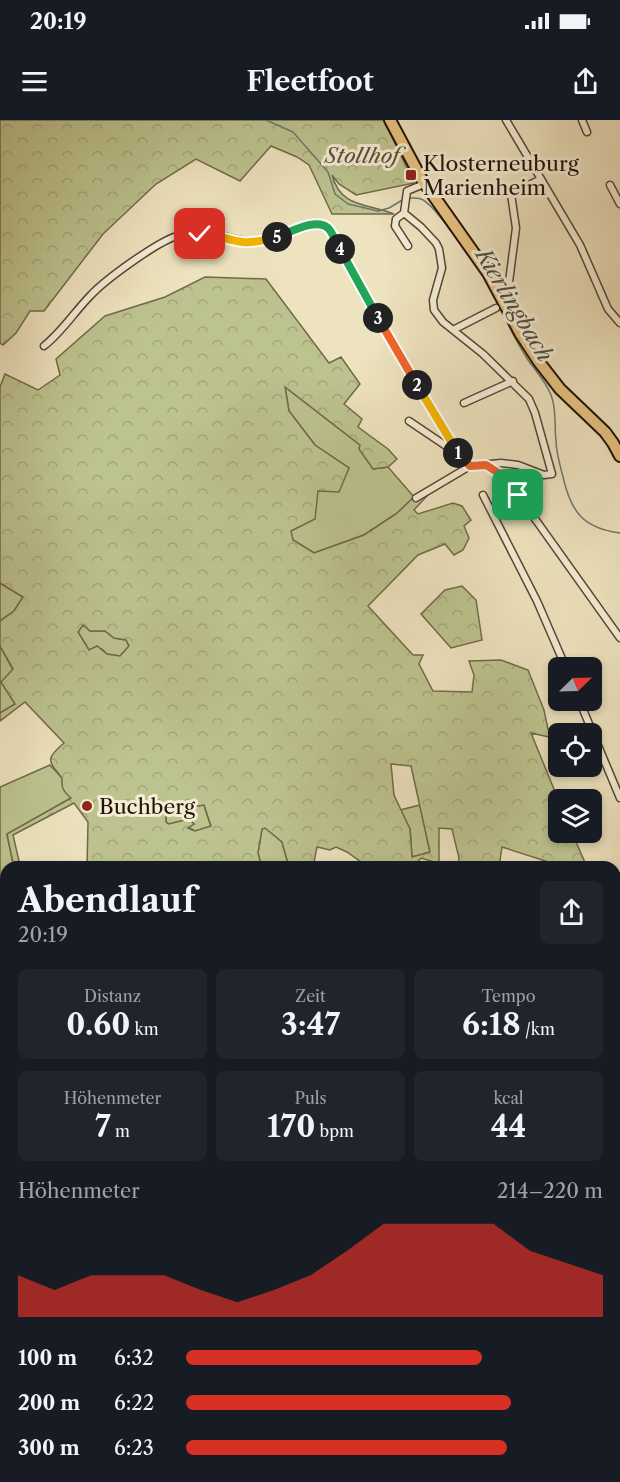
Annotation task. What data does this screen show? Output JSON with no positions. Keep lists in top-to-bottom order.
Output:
{
  "water": ["Kierlingbach"],
  "parks": ["Stollhof"],
  "places": {
    "transit": ["Klosterneuburg Marienheim"],
    "other": ["Buchberg"]
  },
  "north": "top right",
  "page": {
    "status": "20:19",
    "header": "Fleetfoot",
    "pins": [
      "5",
      "4",
      "3",
      "2",
      "1"
    ],
    "heading": ["Abendlauf", "20:19"],
    "stats": [
      ["Distanz", "0.60 km"],
      ["Zeit", "3:47"],
      ["Tempo", "6:18 /km"],
      ["Höhenmeter", "7 m"],
      ["Puls", "170 bpm"],
      ["kcal", "44"]
    ],
    "chart": ["Höhenmeter", "214–220 m"],
    "list": [
      {
        "name": "100 m",
        "note": "6:32"
      },
      {
        "name": "200 m",
        "note": "6:22"
      },
      {
        "name": "300 m",
        "note": "6:23"
      }
    ]
  }
}
